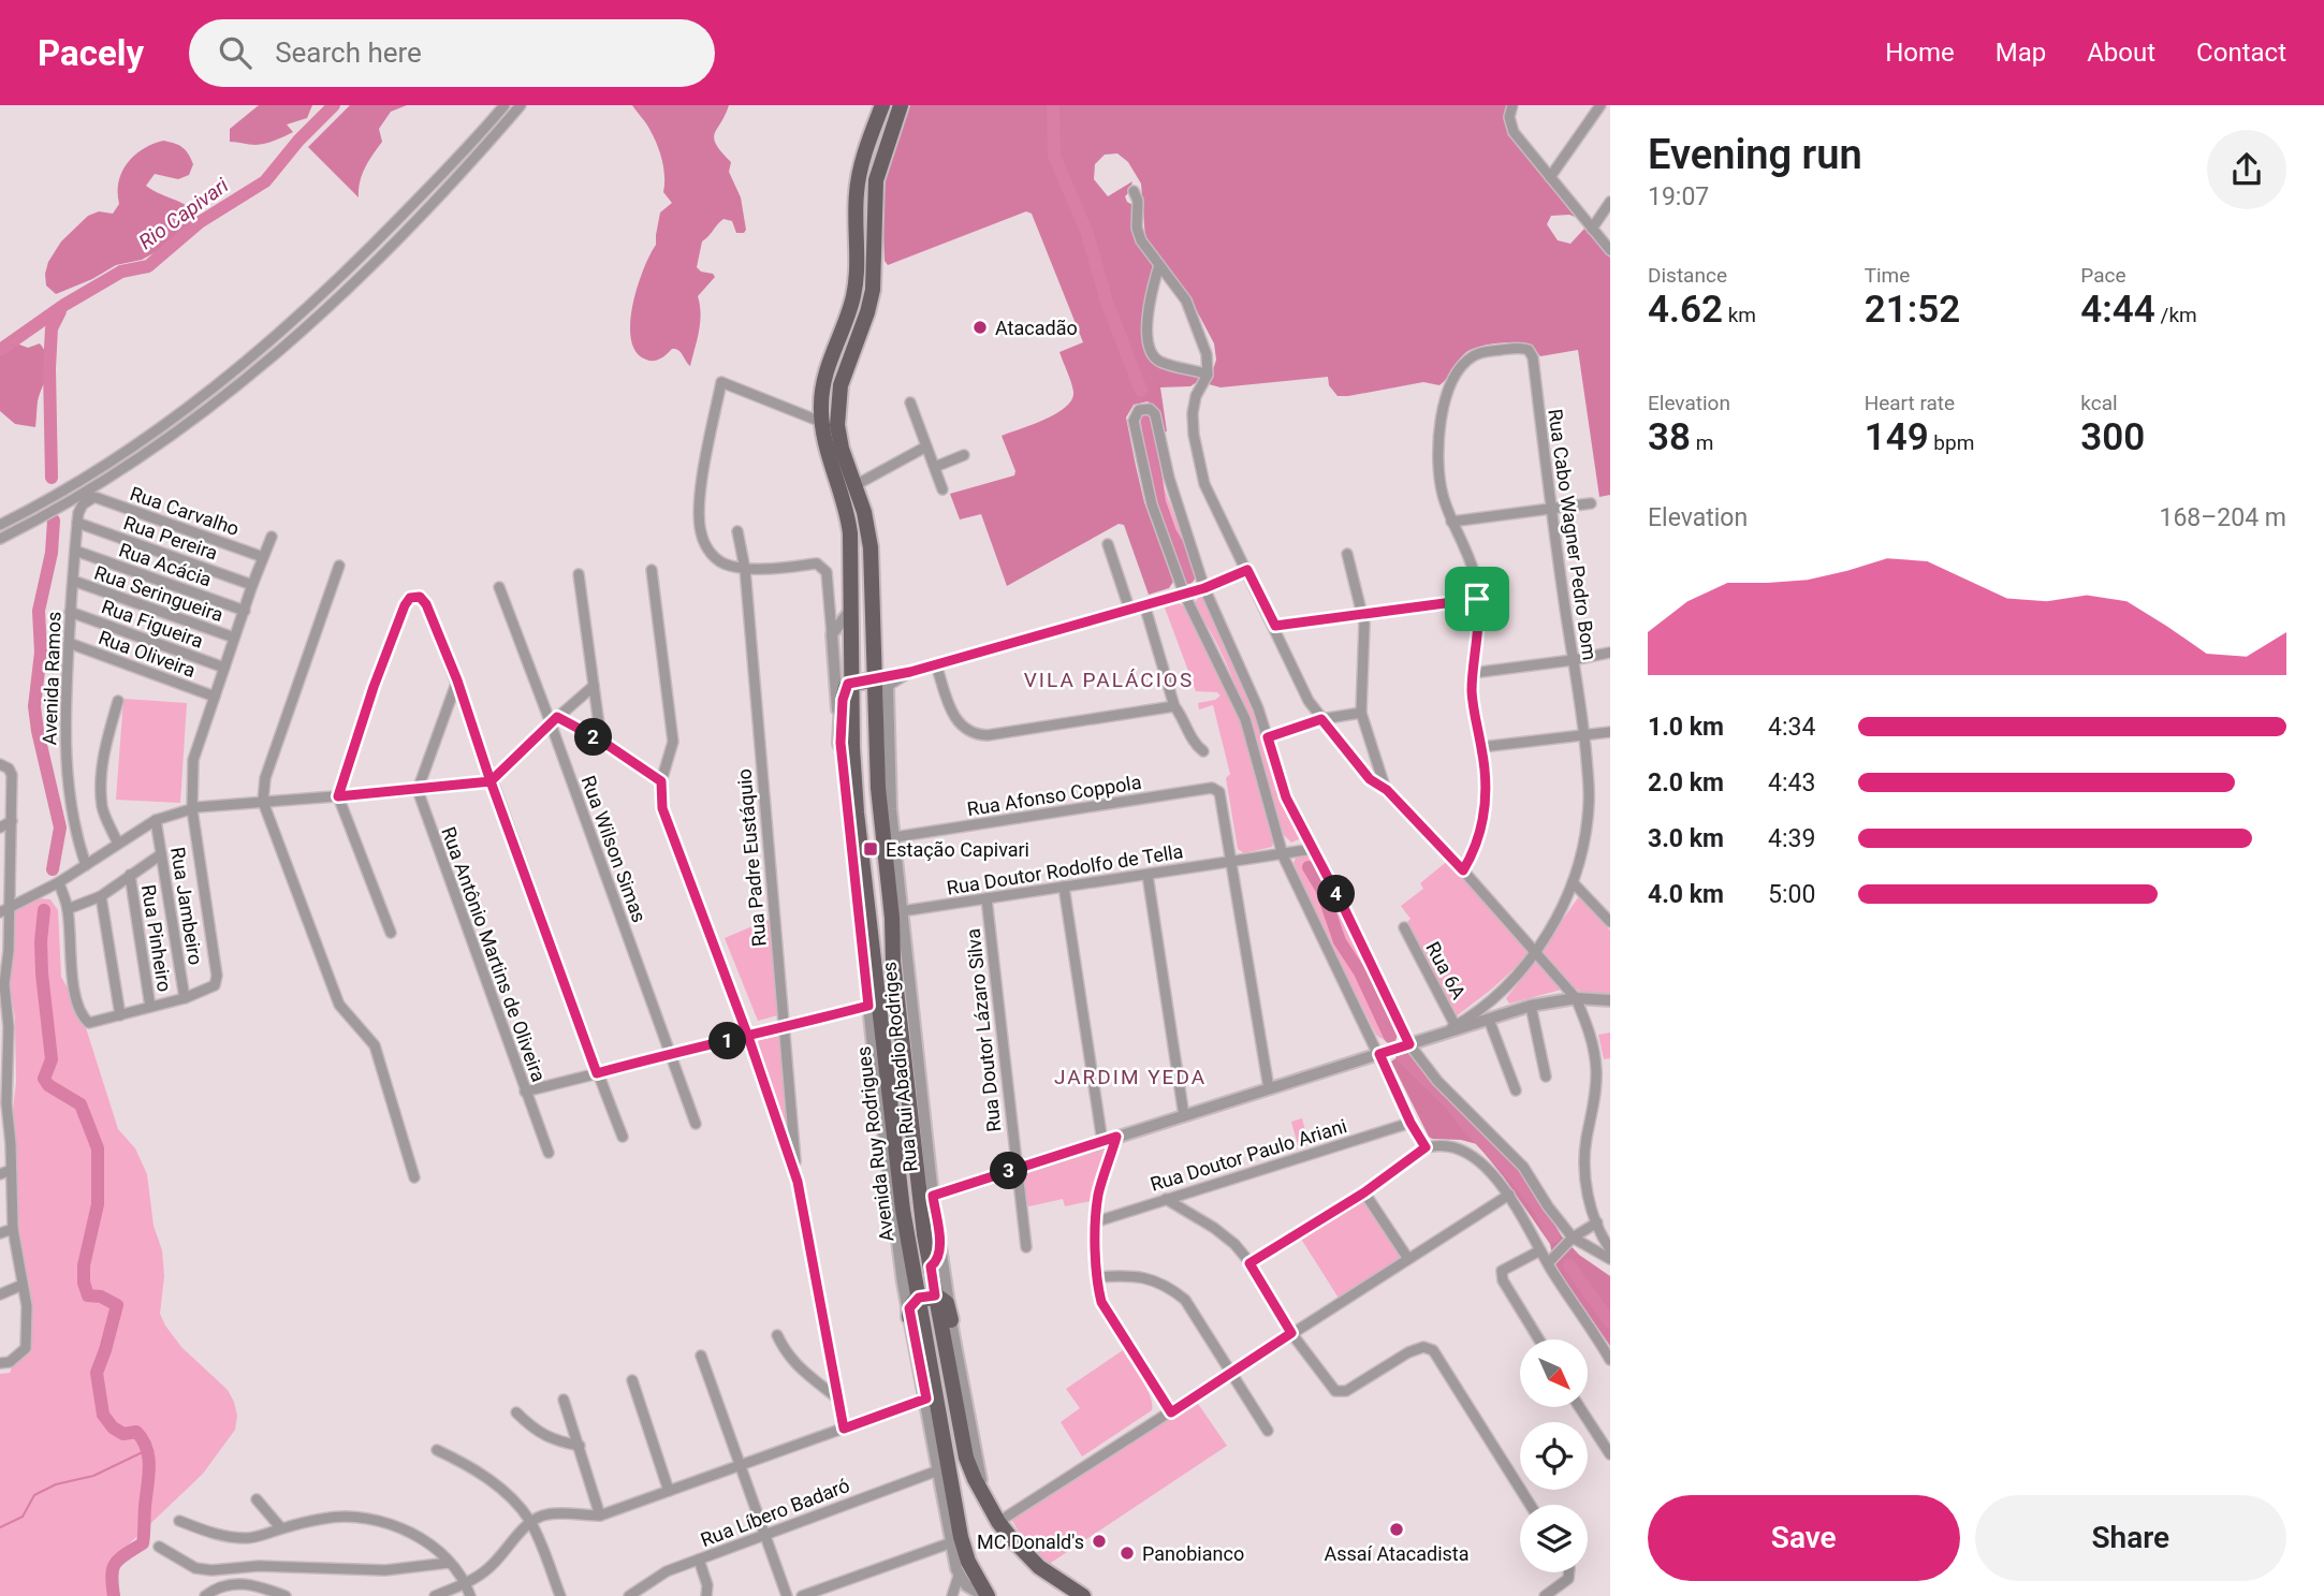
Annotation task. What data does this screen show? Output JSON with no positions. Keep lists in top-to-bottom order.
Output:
{
  "streets": {
    "main road": ["Avenida Ruy Rodrigues"],
    "street": [
      "Rua Carvalho",
      "Rua Cabo Wagner Pedro Bom",
      "Rua Pereira",
      "Rua Acácia",
      "Rua Seringueira",
      "Rua Figueira",
      "Rua Oliveira",
      "Avenida Ramos",
      "Rua Afonso Coppola",
      "Rua Wilson Simas",
      "Rua Padre Eustáquio",
      "Rua Doutor Rodolfo de Tella",
      "Rua Jambeiro",
      "Rua Pinheiro",
      "Rua Antônio Martins de Oliveira",
      "Rua 6A",
      "Rua Doutor Lázaro Silva",
      "Rua Rui Abadio Rodriges",
      "Rua Doutor Paulo Ariani",
      "Rua Líbero Badaró"
    ]
  },
  "crossings": [
    ["Rua Carvalho", "Rua Pereira"],
    ["Rua Carvalho", "Avenida Ramos"],
    ["Rua Cabo Wagner Pedro Bom", "Rua 6A"],
    ["Rua Pereira", "Avenida Ramos"],
    ["Rua Acácia", "Avenida Ramos"],
    ["Rua Seringueira", "Avenida Ramos"],
    ["Rua Figueira", "Avenida Ramos"],
    ["Rua Oliveira", "Avenida Ramos"],
    ["Rua Afonso Coppola", "Rua Doutor Rodolfo de Tella"],
    ["Rua Afonso Coppola", "Rua Rui Abadio Rodriges"],
    ["Rua Doutor Rodolfo de Tella", "Rua Doutor Lázaro Silva"],
    ["Rua Doutor Rodolfo de Tella", "Rua Rui Abadio Rodriges"],
    ["Rua Rui Abadio Rodriges", "Avenida Ruy Rodrigues"]
  ],
  "districts": ["VILA PALÁCIOS", "JARDIM YEDA"],
  "water": ["Rio Capivari"],
  "places": {
    "other": [
      "Atacadão",
      "Assaí Atacadista",
      "MC Donald's",
      "Panobianco"
    ],
    "transit": ["Estação Capivari"]
  },
  "north": "bottom right",
  "page": {
    "header": "Pacely",
    "search": "Search here",
    "nav": [
      "Home",
      "Map",
      "About",
      "Contact"
    ],
    "heading": ["Evening run", "19:07"],
    "stats": [
      ["Distance", "4.62 km"],
      ["Time", "21:52"],
      ["Pace", "4:44 /km"],
      ["Elevation", "38 m"],
      ["Heart rate", "149 bpm"],
      ["kcal", "300"]
    ],
    "chart": ["Elevation", "168–204 m"],
    "list": [
      {
        "name": "1.0 km",
        "note": "4:34"
      },
      {
        "name": "2.0 km",
        "note": "4:43"
      },
      {
        "name": "3.0 km",
        "note": "4:39"
      },
      {
        "name": "4.0 km",
        "note": "5:00"
      }
    ],
    "pins": [
      "2",
      "4",
      "1",
      "3"
    ],
    "buttons": ["Save", "Share"]
  }
}
